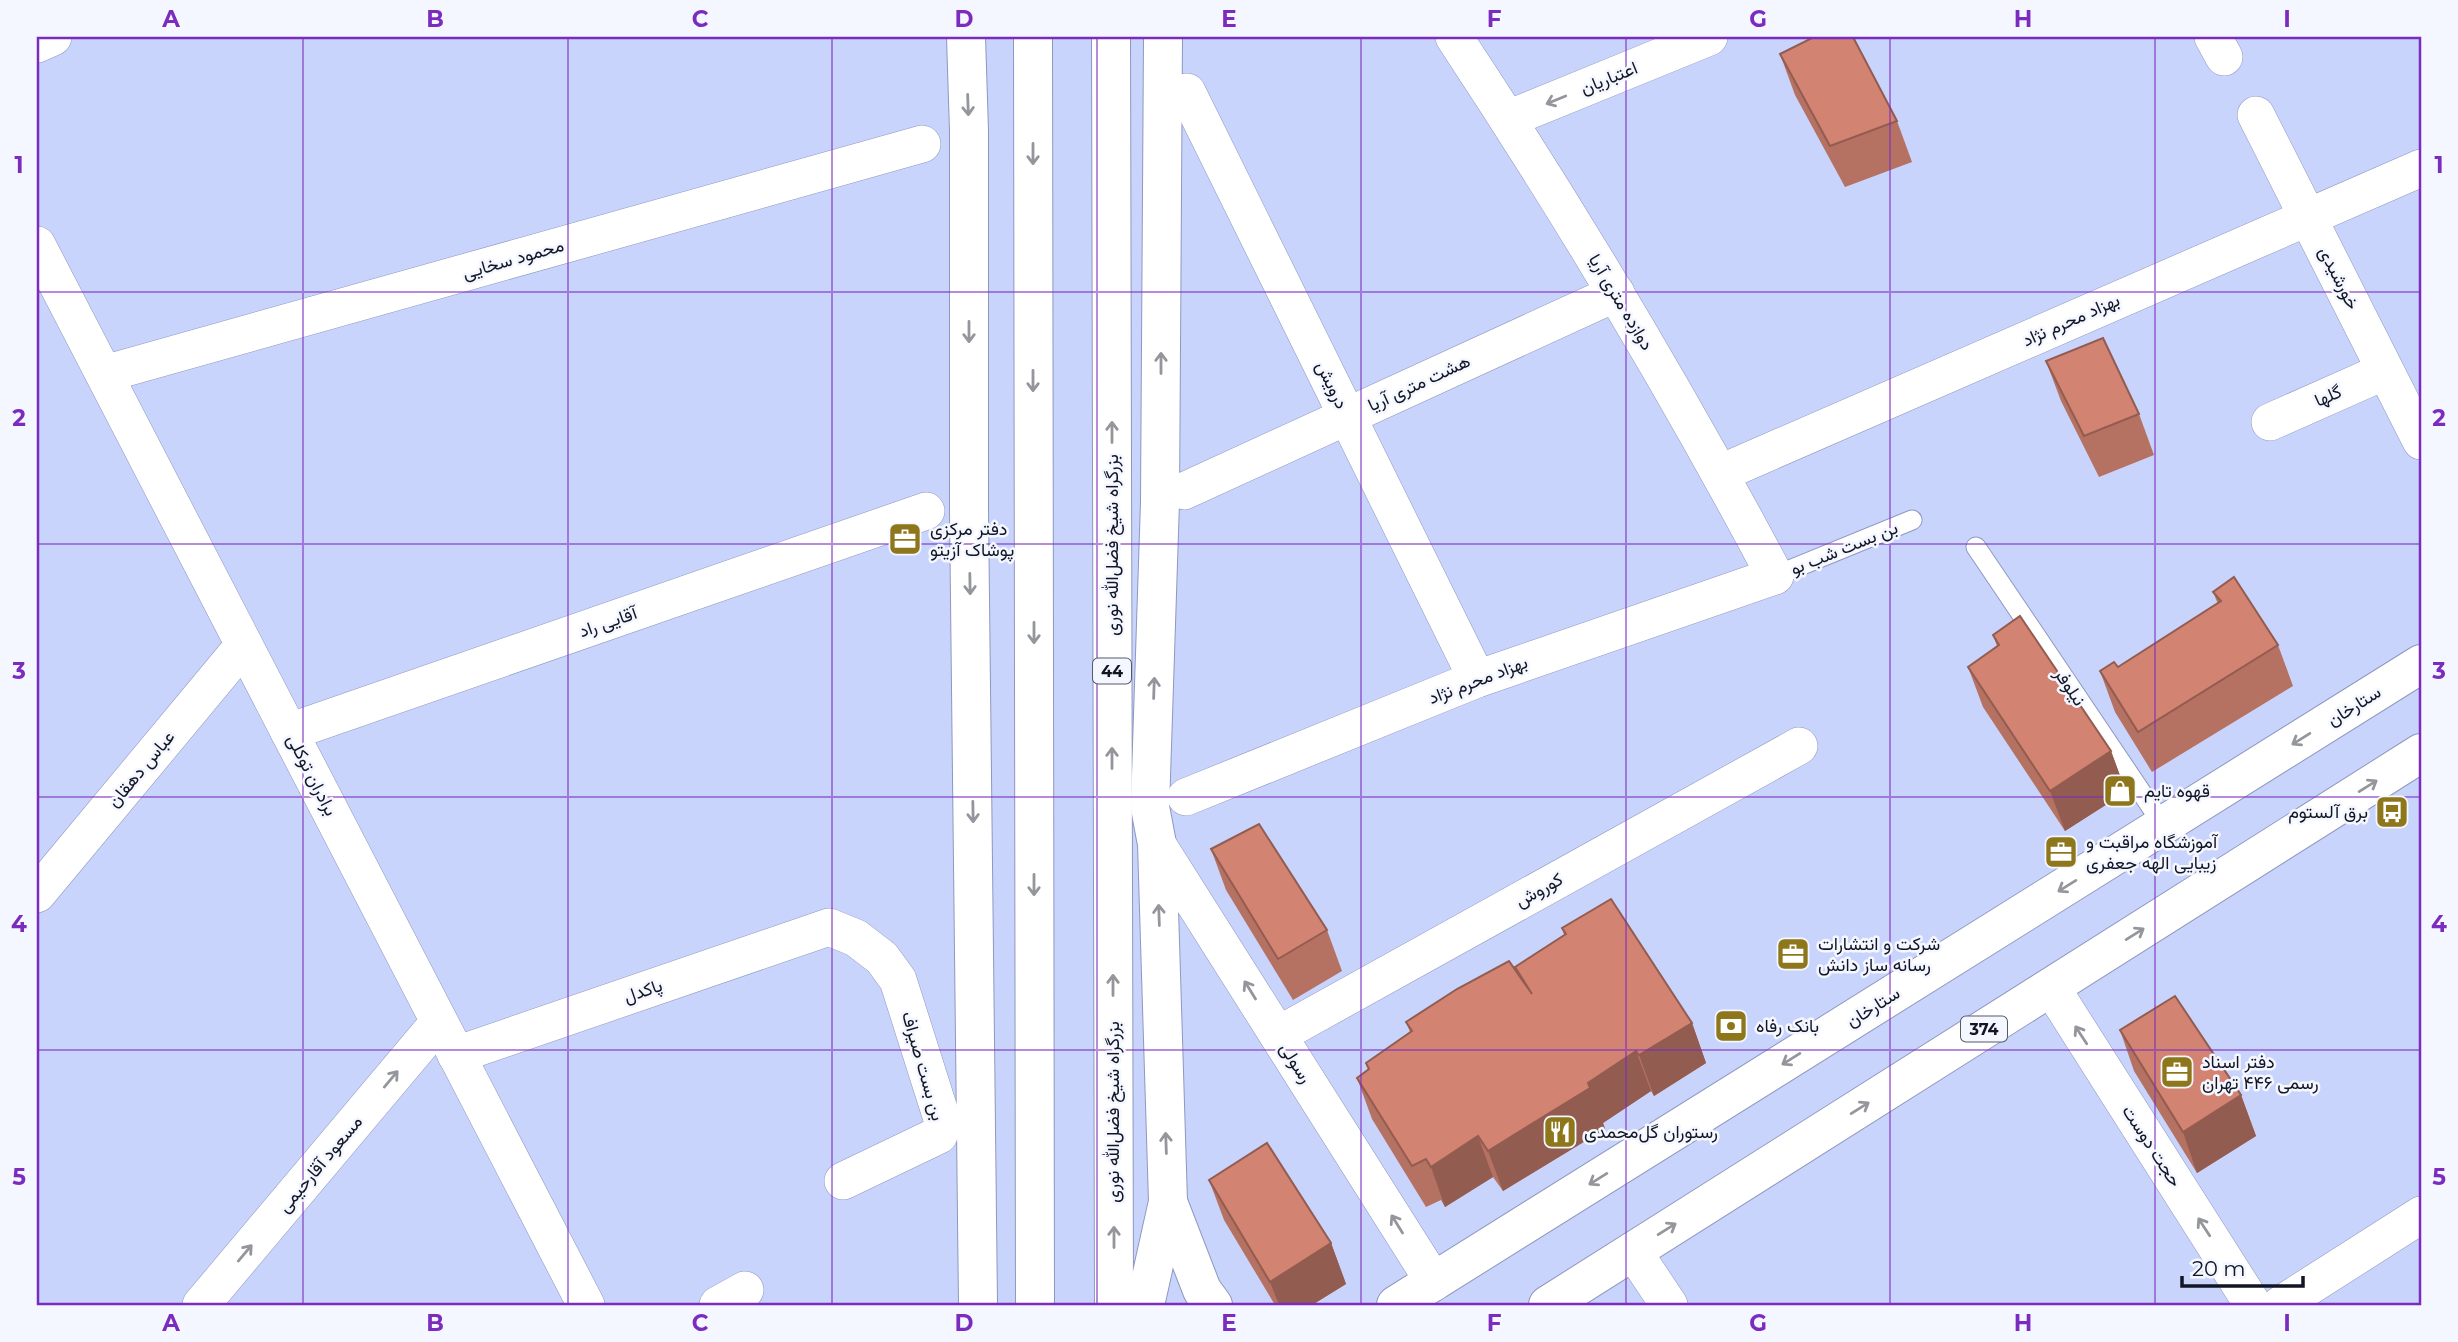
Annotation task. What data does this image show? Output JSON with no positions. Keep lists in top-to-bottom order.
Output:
{
  "streets": {
    "main road": [
      "بزرگراه شیخ فضل‌الله نوری",
      "44",
      "ستارخان",
      "374"
    ],
    "street": [
      "اعتباریان",
      "محمود سخایی",
      "خورشیدی",
      "دوازده متری آریا",
      "بهزاد محرم نژاد",
      "هشت متری آریا",
      "درویش",
      "گلها",
      "آقایی راد",
      "عباس دهقان",
      "برادران توکلی",
      "کوروش",
      "پاکدل",
      "رسولی",
      "بن بست صیراف",
      "حجت دوست",
      "مسعود آقارحیمی"
    ],
    "lane": ["بن بست شب بو", "نیلوفر"]
  },
  "crossings": [
    ["اعتباریان", "دوازده متری آریا"],
    ["محمود سخایی", "برادران توکلی"],
    ["خورشیدی", "بهزاد محرم نژاد"],
    ["خورشیدی", "گلها"],
    ["دوازده متری آریا", "بهزاد محرم نژاد"],
    ["دوازده متری آریا", "هشت متری آریا"],
    ["دوازده متری آریا", "بن بست شب بو"],
    ["بهزاد محرم نژاد", "درویش"],
    ["بهزاد محرم نژاد", "بن بست شب بو"],
    ["هشت متری آریا", "درویش"],
    ["آقایی راد", "برادران توکلی"],
    ["نیلوفر", "ستارخان"],
    ["ستارخان", "رسولی"],
    ["عباس دهقان", "برادران توکلی"],
    ["برادران توکلی", "پاکدل"],
    ["برادران توکلی", "مسعود آقارحیمی"],
    ["کوروش", "رسولی"],
    ["پاکدل", "بن بست صیراف"],
    ["374", "حجت دوست"]
  ],
  "one_way": [
    "اعتباریان",
    "رسولی",
    "حجت دوست",
    "مسعود آقارحیمی"
  ],
  "places": {
    "office": [
      "دفتر مرکزی پوشاک آزیتو",
      "آموزشگاه مراقبت و زیبایی الهه جعفری",
      "شرکت و انتشارات رسانه ساز دانش",
      "دفتر اسناد رسمی ۴۴۶ تهران"
    ],
    "shop": ["قهوه تایم"],
    "bus stop": ["برق آلستوم"],
    "bank": ["بانک رفاه"],
    "restaurant": ["رستوران گل‌محمدی"]
  },
  "scale_bar": "20 m",
  "grid": {
    "columns": [
      "A",
      "B",
      "C",
      "D",
      "E",
      "F",
      "G",
      "H",
      "I"
    ],
    "rows": [
      "1",
      "2",
      "3",
      "4",
      "5"
    ]
  }
}
